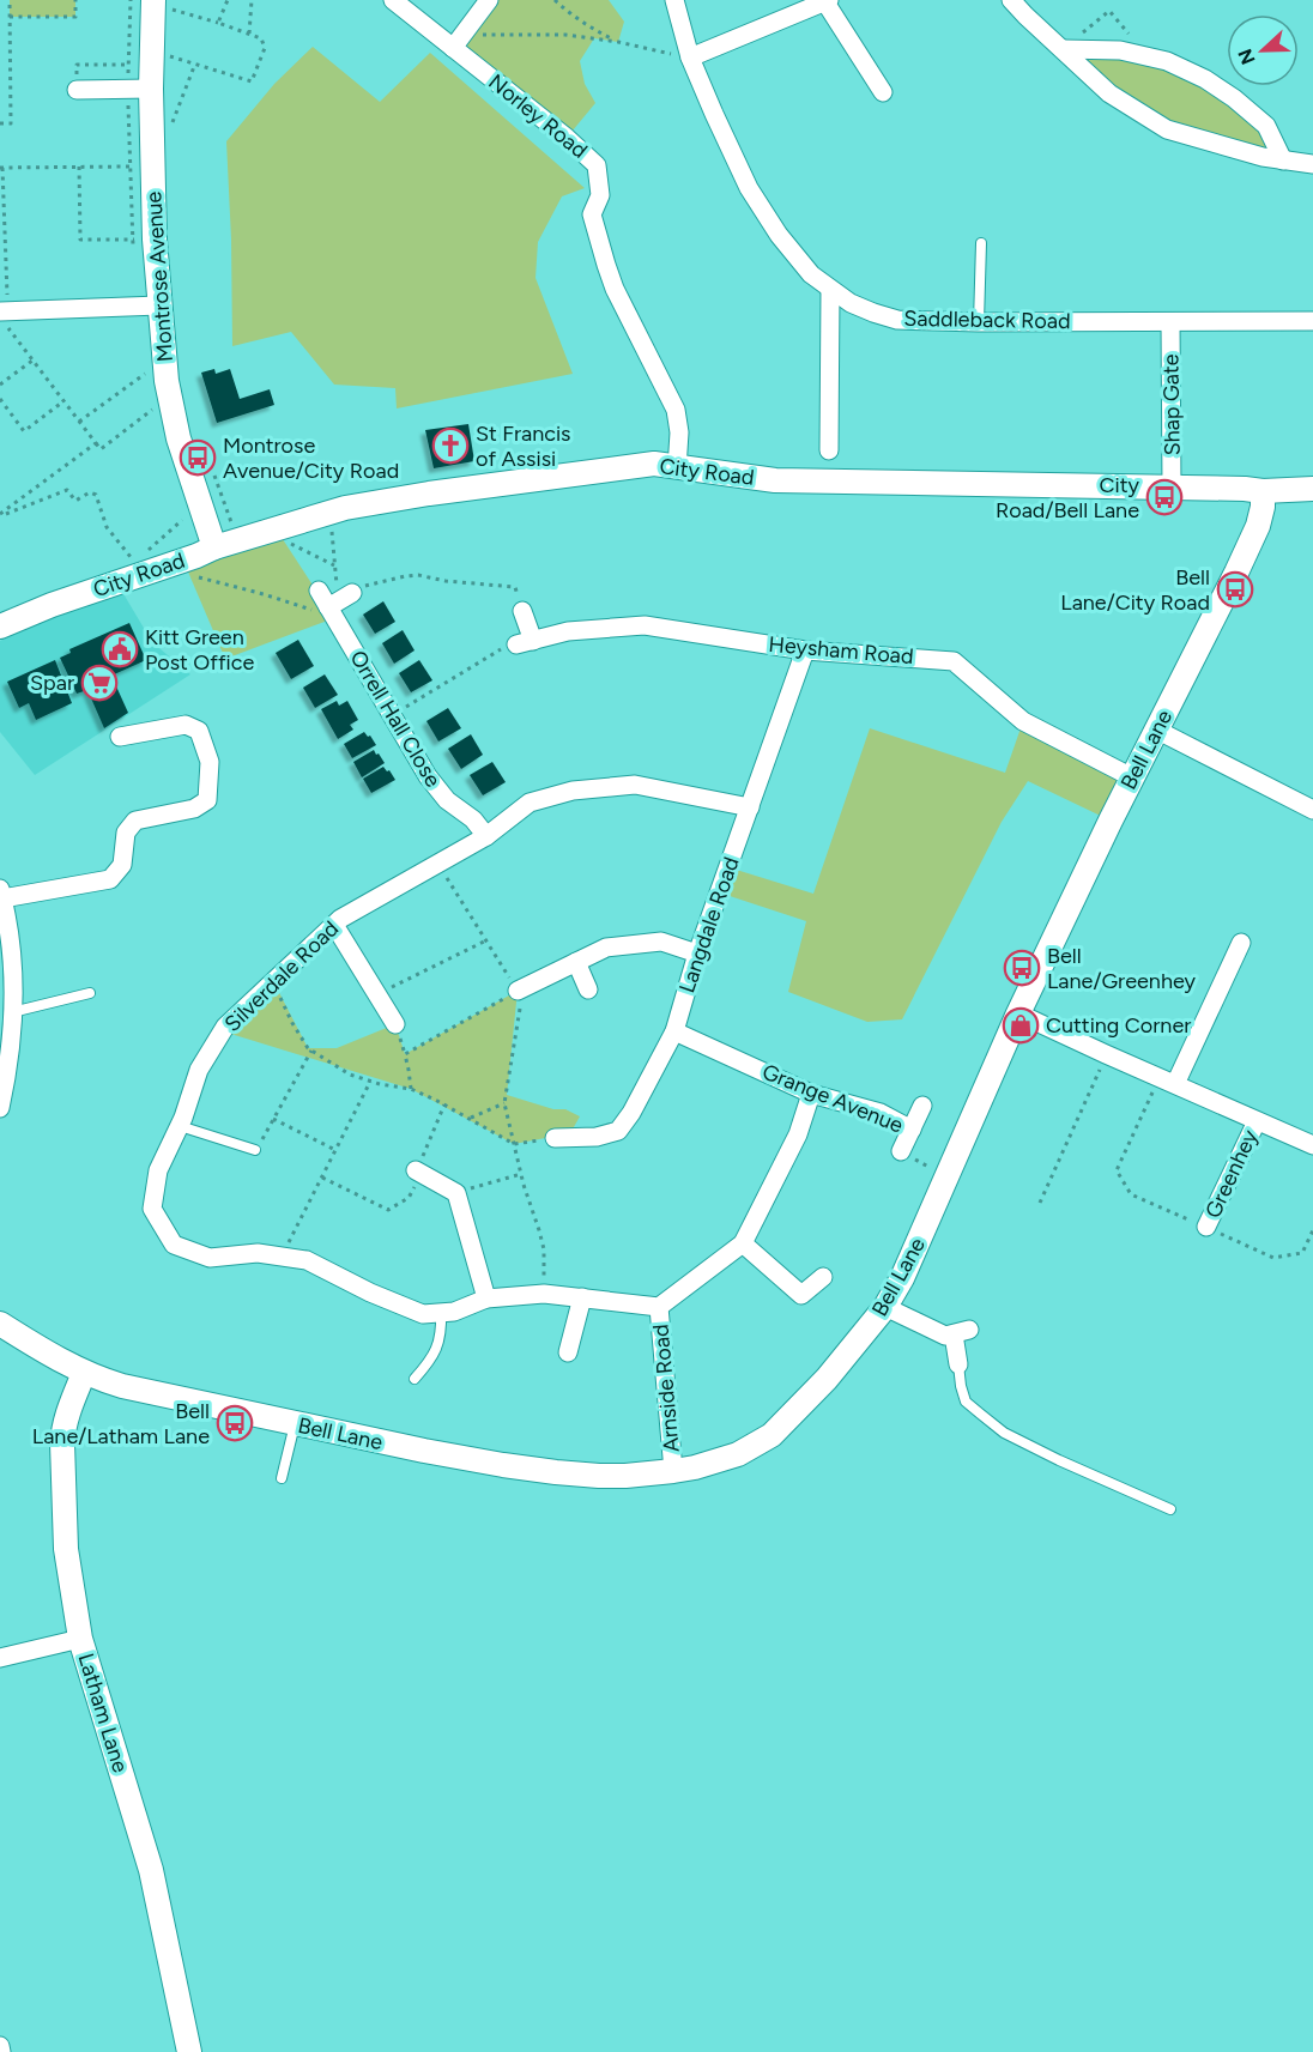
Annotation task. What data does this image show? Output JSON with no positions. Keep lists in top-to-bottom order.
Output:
{
  "streets": {
    "street": [
      "Norley Road",
      "Montrose Avenue",
      "Saddleback Road",
      "Shap Gate",
      "City Road",
      "Heysham Road",
      "Orrell Hall Close",
      "Bell Lane",
      "Langdale Road",
      "Silverdale Road",
      "Grange Avenue",
      "Greenhey",
      "Arnside Road",
      "Latham Lane"
    ]
  },
  "crossings": [
    ["Norley Road", "City Road"],
    ["Montrose Avenue", "City Road"],
    ["Saddleback Road", "Shap Gate"],
    ["Shap Gate", "City Road"],
    ["City Road", "Bell Lane"],
    ["Heysham Road", "Bell Lane"],
    ["Heysham Road", "Langdale Road"],
    ["Orrell Hall Close", "Silverdale Road"],
    ["Bell Lane", "Greenhey"],
    ["Bell Lane", "Arnside Road"],
    ["Bell Lane", "Latham Lane"],
    ["Langdale Road", "Silverdale Road"],
    ["Langdale Road", "Grange Avenue"],
    ["Silverdale Road", "Arnside Road"]
  ],
  "places": {
    "church": ["St Francis of Assisi"],
    "bus stop": [
      "Montrose Avenue/City Road",
      "City Road/Bell Lane",
      "Bell Lane/City Road",
      "Bell Lane/Greenhey",
      "Bell Lane/Latham Lane"
    ],
    "public building": ["Kitt Green Post Office"],
    "supermarket": ["Spar"],
    "shop": ["Cutting Corner"]
  },
  "north": "left"
}
